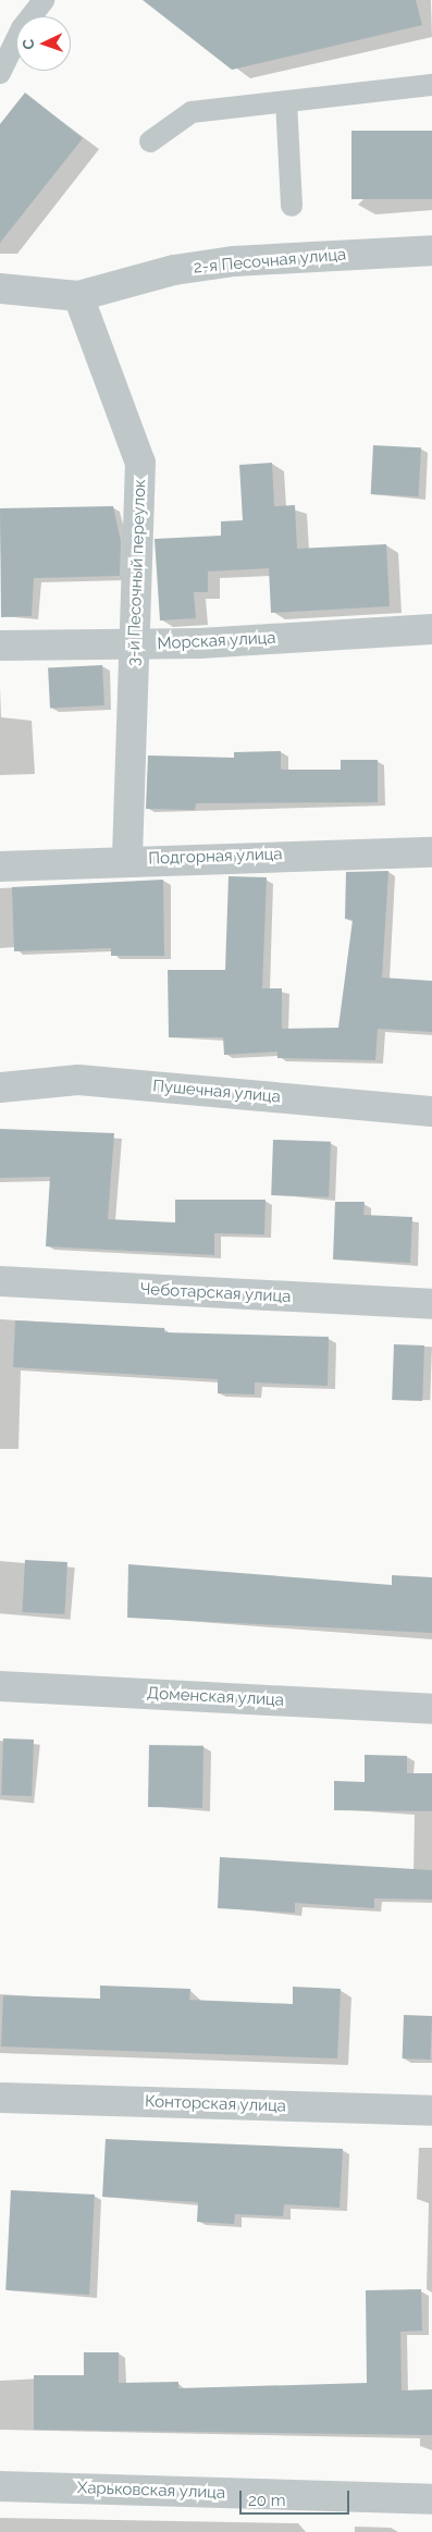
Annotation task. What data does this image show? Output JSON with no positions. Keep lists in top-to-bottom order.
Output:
{
  "streets": {
    "street": [
      "2-я Песочная улица",
      "3-й Песочный переулок",
      "Морская улица",
      "Подгорная улица",
      "Пушечная улица",
      "Чеботарская улица",
      "Доменская улица",
      "Конторская улица",
      "Харьковская улица"
    ]
  },
  "crossings": [
    ["2-я Песочная улица", "3-й Песочный переулок"],
    ["3-й Песочный переулок", "Морская улица"],
    ["3-й Песочный переулок", "Подгорная улица"]
  ],
  "scale_bar": "20 m",
  "north": "left"
}
